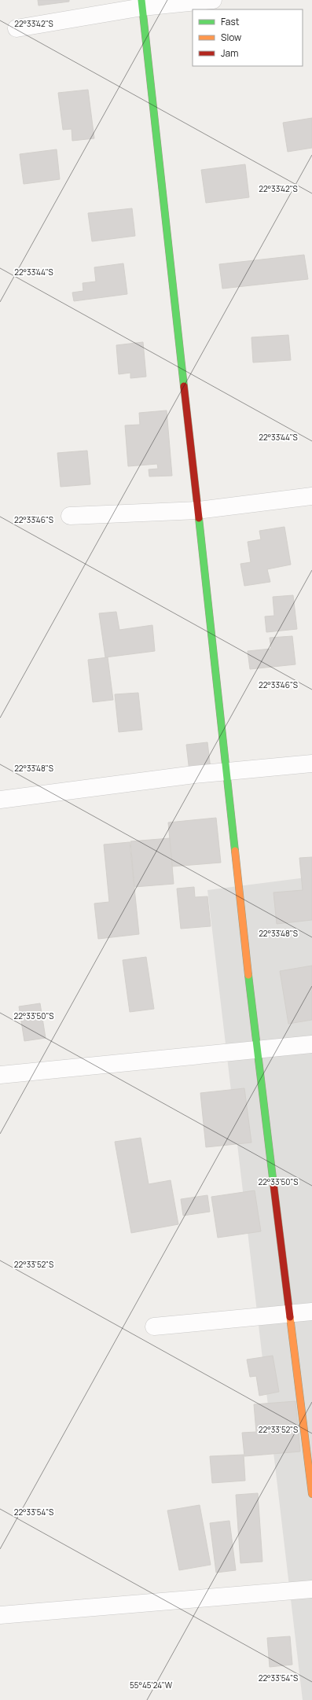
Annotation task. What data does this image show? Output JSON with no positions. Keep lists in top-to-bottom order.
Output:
{
  "legend": ["Fast", "Slow", "Jam"],
  "coordinates": [
    "22°33'42\"S",
    "22°33'44\"S",
    "22°33'46\"S",
    "22°33'48\"S",
    "22°33'50\"S",
    "22°33'52\"S",
    "22°33'54\"S",
    "55°45'24\"W"
  ]
}
